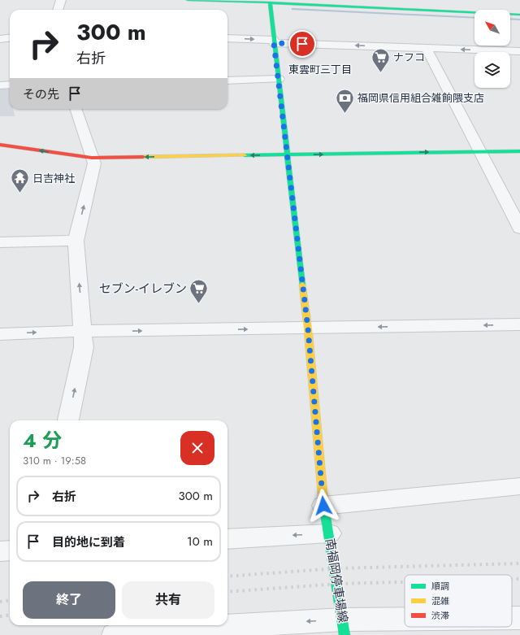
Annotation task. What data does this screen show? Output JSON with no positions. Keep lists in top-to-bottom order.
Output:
{
  "streets": {
    "main road": ["南福岡停車場線"]
  },
  "districts": ["東雲町三丁目"],
  "places": {
    "supermarket": ["ナフコ", "セブン-イレブン"],
    "bank": ["福岡県信用組合雑餉隈支店"],
    "temple": ["日吉神社"]
  },
  "legend": ["順調", "混雑", "渋滞"],
  "north": "top left",
  "page": {
    "turn": ["300 m", "右折"],
    "then": "その先",
    "heading": ["4 分", "310 m · 19:58"],
    "list": [
      {
        "name": "右折",
        "value": "300 m"
      },
      {
        "name": "目的地に到着",
        "value": "10 m"
      }
    ],
    "buttons": ["終了", "共有"]
  }
}
